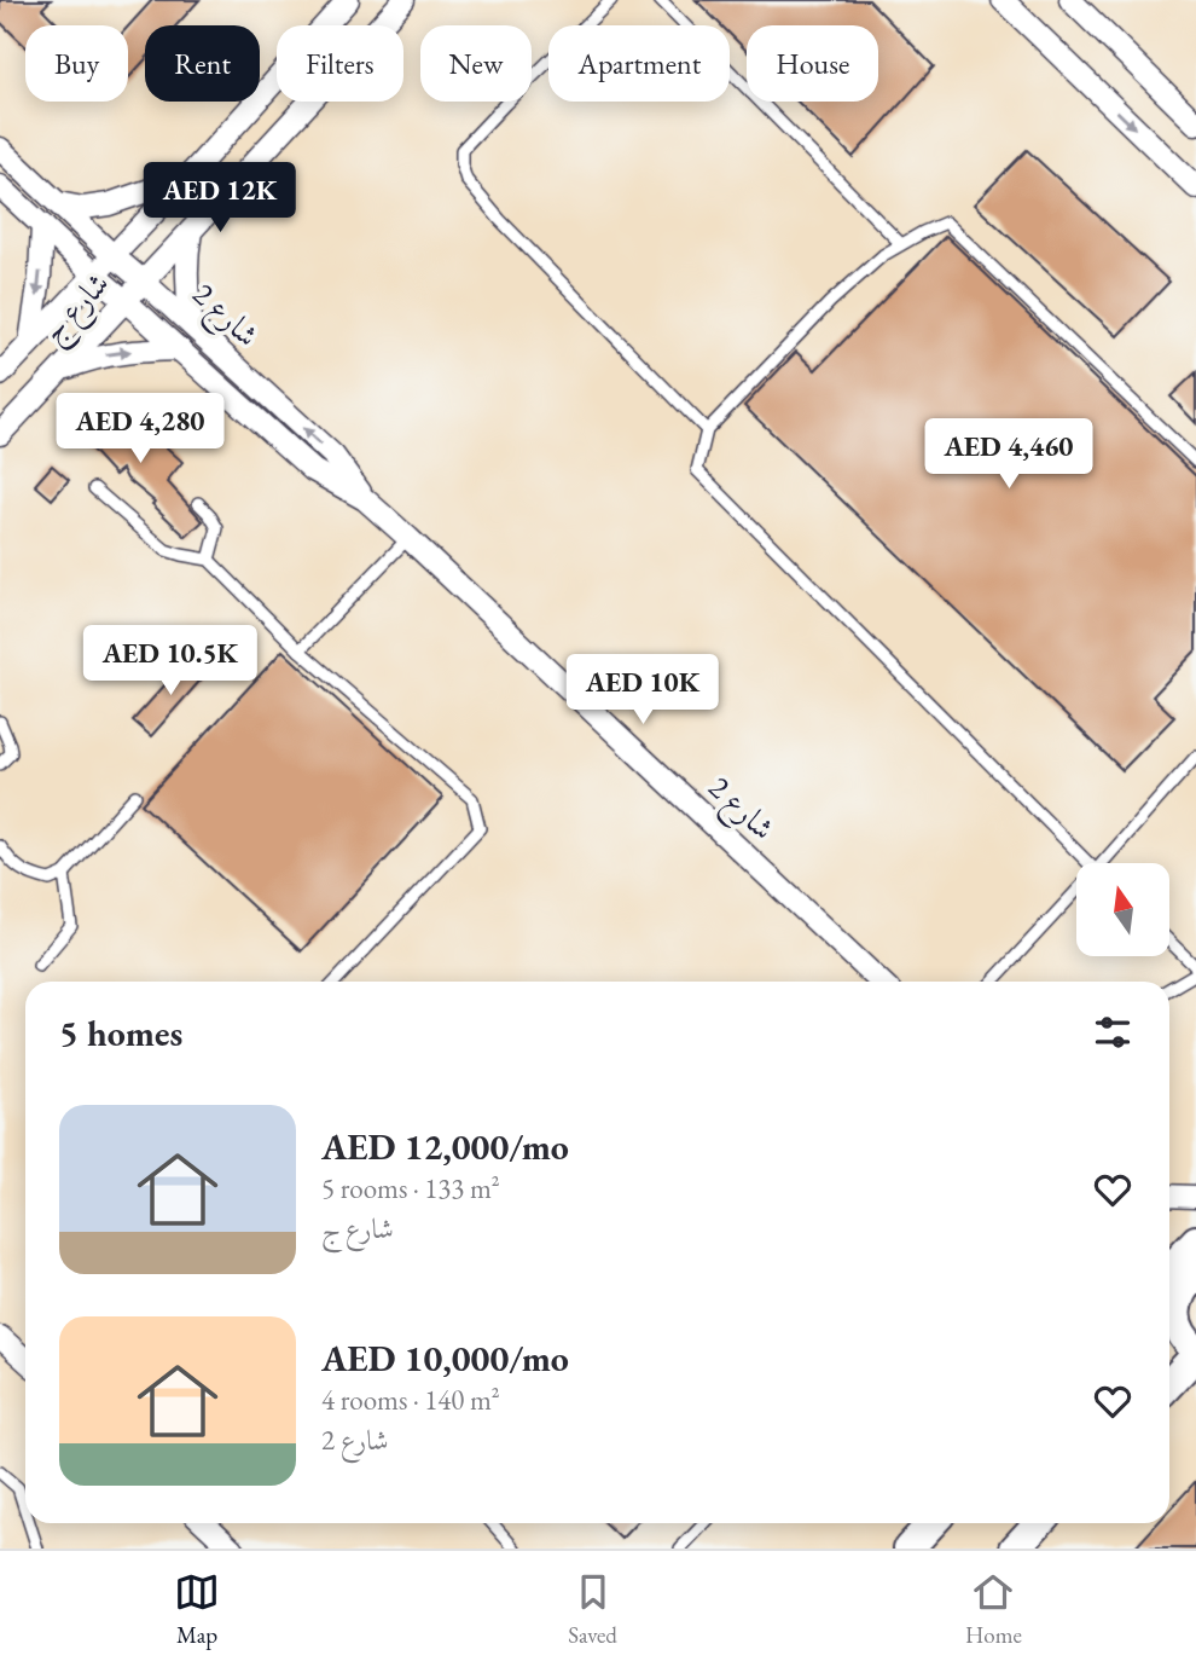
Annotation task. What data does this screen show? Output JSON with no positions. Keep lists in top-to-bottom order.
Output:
{
  "streets": {
    "street": ["شارع ج", "شارع 2"]
  },
  "crossings": [
    ["شارع ج", "شارع 2"]
  ],
  "north": "top",
  "page": {
    "chip": [
      "Buy",
      "Rent",
      "Filters",
      "New",
      "Apartment",
      "House"
    ],
    "price": [
      "AED 12K",
      "AED 4,280",
      "AED 4,460",
      "AED 10.5K",
      "AED 10K"
    ],
    "heading": "5 homes",
    "list": [
      {
        "name": "AED 12,000/mo",
        "note": "5 rooms · 133 m² · شارع ج"
      },
      {
        "name": "AED 10,000/mo",
        "note": "4 rooms · 140 m² · شارع 2"
      }
    ],
    "tabs": ["Map", "Saved", "Home"]
  }
}
